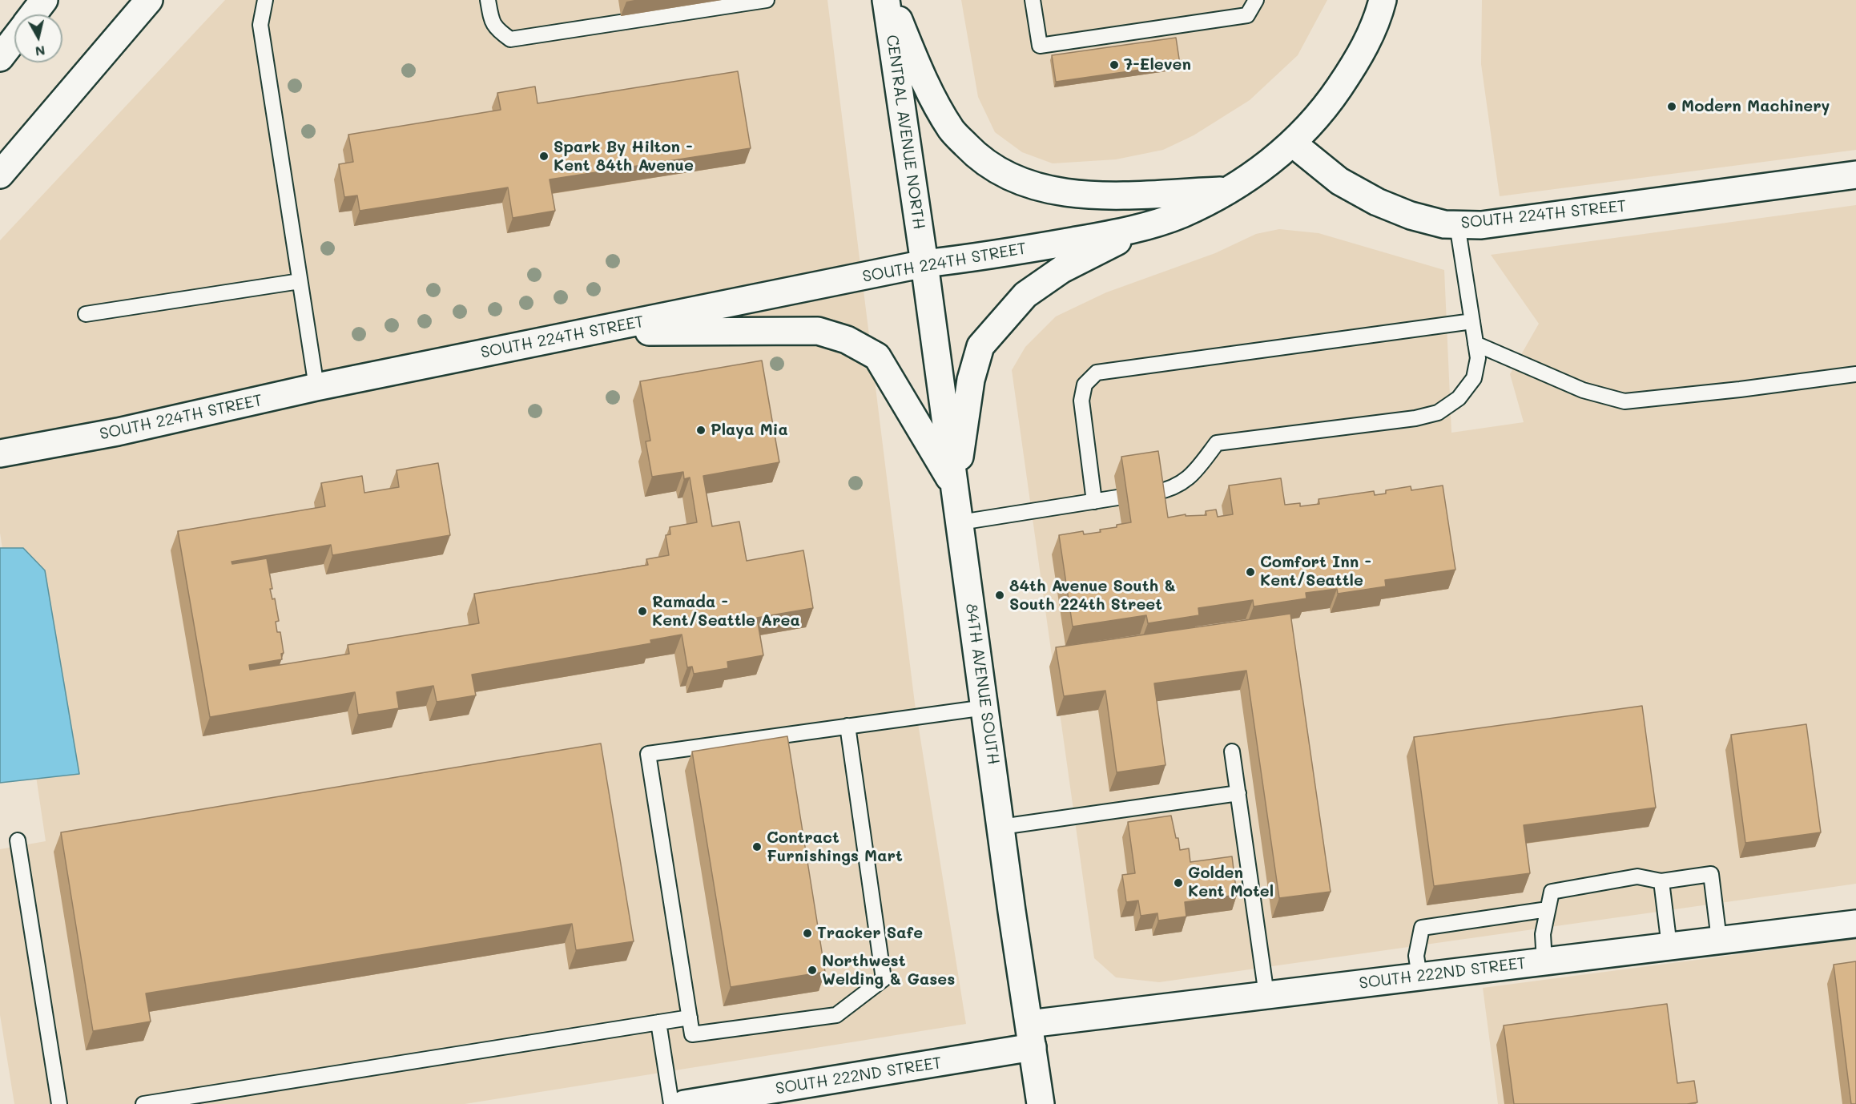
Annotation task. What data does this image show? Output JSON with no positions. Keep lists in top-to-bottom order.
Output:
{
  "streets": {
    "main road": [
      "CENTRAL AVENUE NORTH",
      "SOUTH 224TH STREET",
      "84TH AVENUE SOUTH",
      "SOUTH 222ND STREET"
    ]
  },
  "crossings": [
    ["CENTRAL AVENUE NORTH", "SOUTH 224TH STREET"],
    ["CENTRAL AVENUE NORTH", "84TH AVENUE SOUTH"],
    ["SOUTH 224TH STREET", "84TH AVENUE SOUTH"],
    ["84TH AVENUE SOUTH", "SOUTH 222ND STREET"]
  ],
  "places": [
    "7-Eleven",
    "Modern Machinery",
    "Spark By Hilton - Kent 84th Avenue",
    "Playa Mia",
    "Comfort Inn - Kent/Seattle",
    "84th Avenue South & South 224th Street",
    "Ramada - Kent/Seattle Area",
    "Contract Furnishings Mart",
    "Golden Kent Motel",
    "Tracker Safe",
    "Northwest Welding & Gases"
  ],
  "north": "bottom"
}
